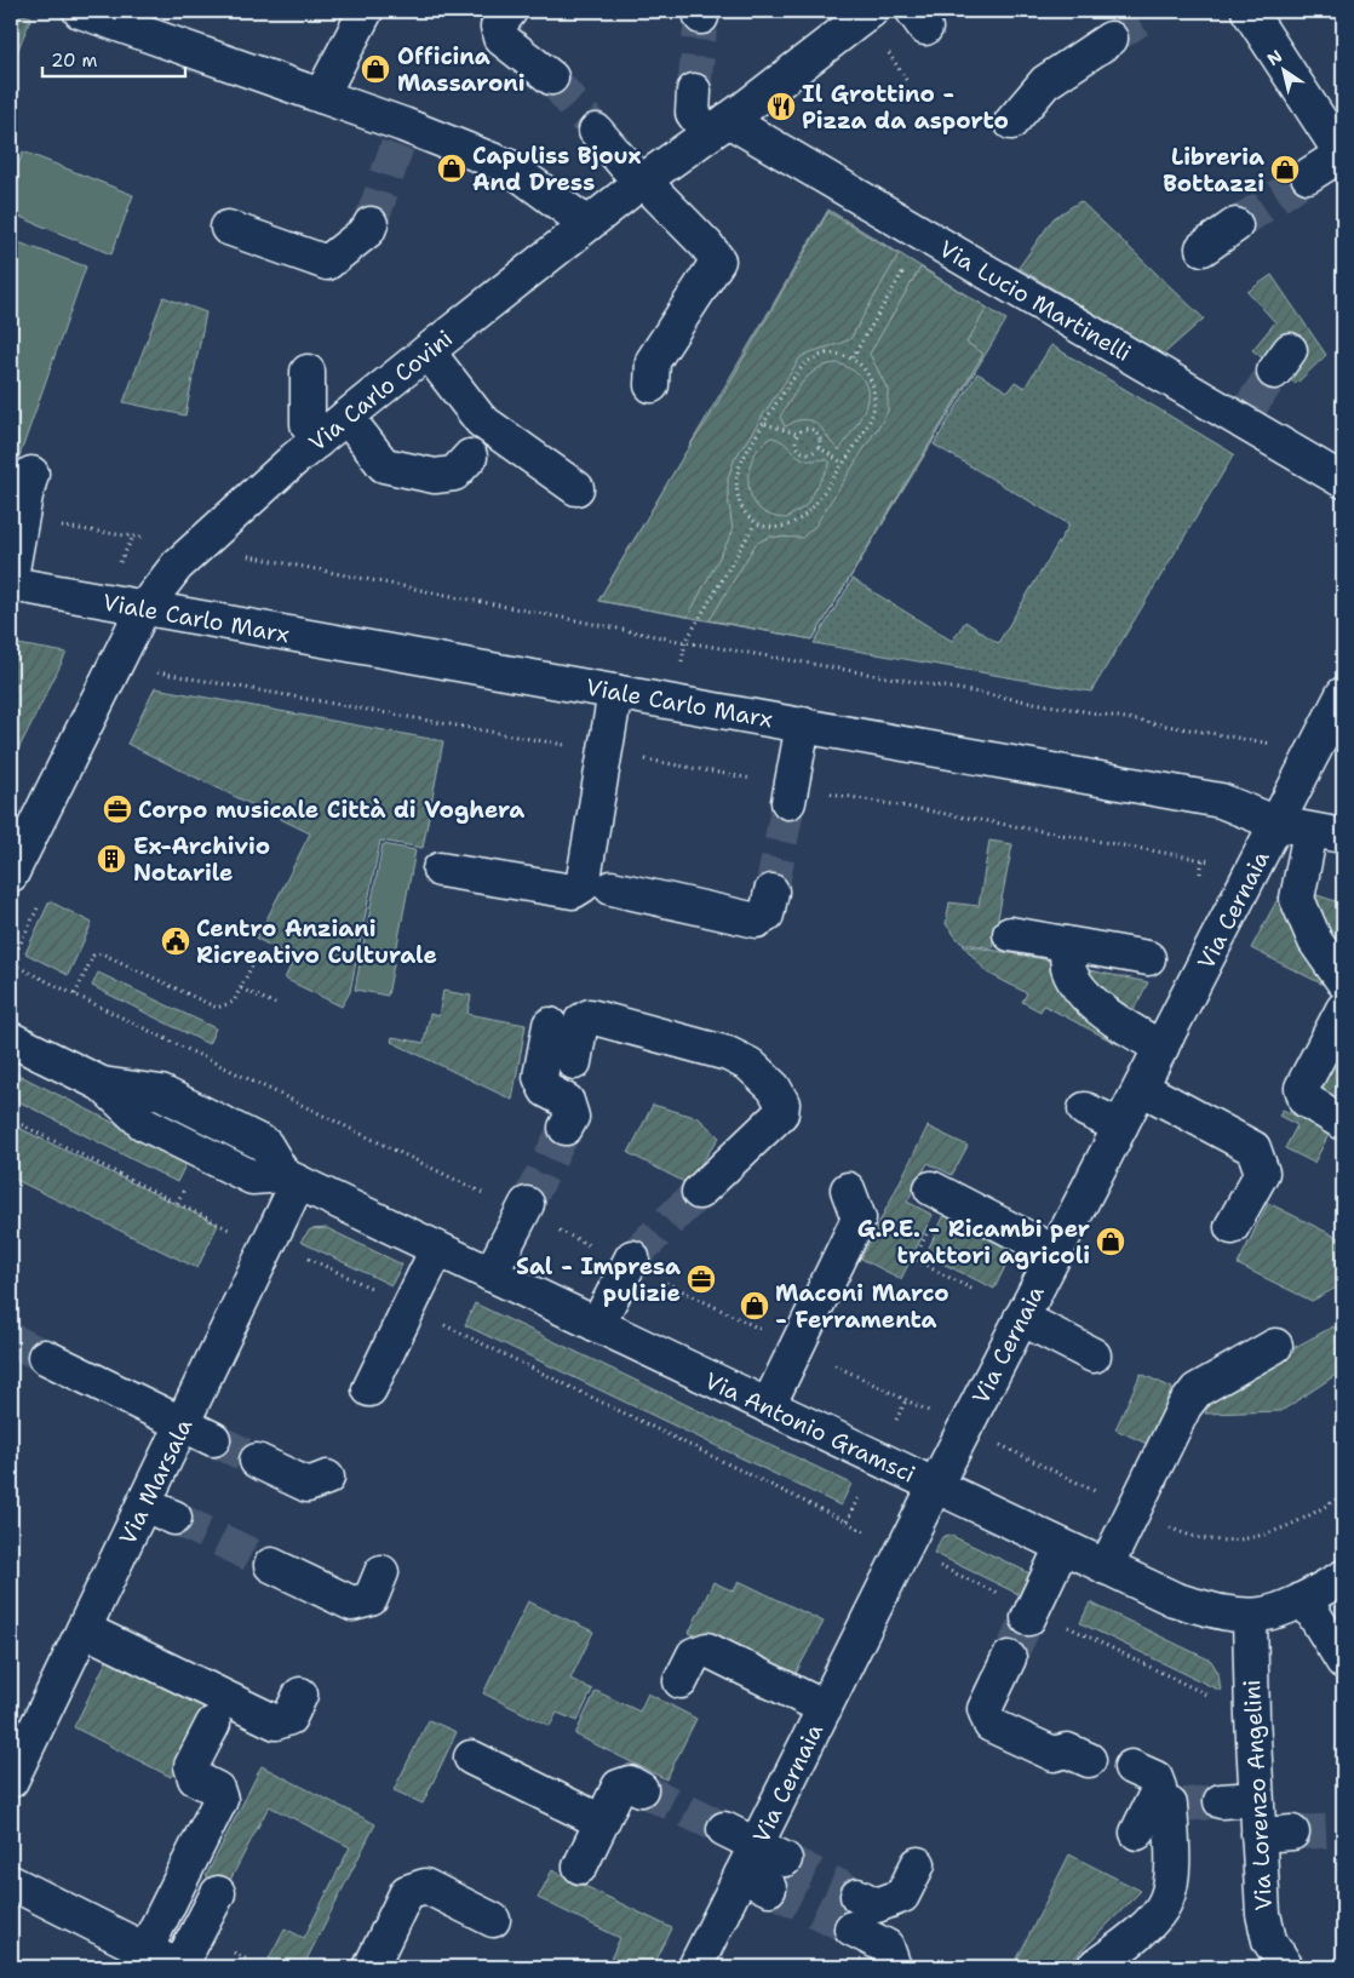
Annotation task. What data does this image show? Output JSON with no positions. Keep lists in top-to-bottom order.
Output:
{
  "streets": {
    "street": [
      "Via Lucio Martinelli",
      "Via Carlo Covini",
      "Viale Carlo Marx",
      "Via Cernaia",
      "Via Antonio Gramsci",
      "Via Marsala",
      "Via Lorenzo Angelini"
    ]
  },
  "crossings": [
    ["Via Lucio Martinelli", "Via Carlo Covini"],
    ["Via Carlo Covini", "Viale Carlo Marx"],
    ["Viale Carlo Marx", "Via Cernaia"],
    ["Via Cernaia", "Via Antonio Gramsci"],
    ["Via Antonio Gramsci", "Via Marsala"],
    ["Via Antonio Gramsci", "Via Lorenzo Angelini"]
  ],
  "places": {
    "shop": [
      "Officina Massaroni",
      "Capuliss Bjoux And Dress",
      "Libreria Bottazzi",
      "G.P.E. - Ricambi per trattori agricoli",
      "Maconi Marco - Ferramenta"
    ],
    "restaurant": ["Il Grottino - Pizza da asporto"],
    "office": ["Corpo musicale Città di Voghera", "Sal - Impresa pulizie"],
    "building": ["Ex-Archivio Notarile"],
    "public building": ["Centro Anziani Ricreativo Culturale"]
  },
  "scale_bar": "20 m",
  "north": "top left"
}
